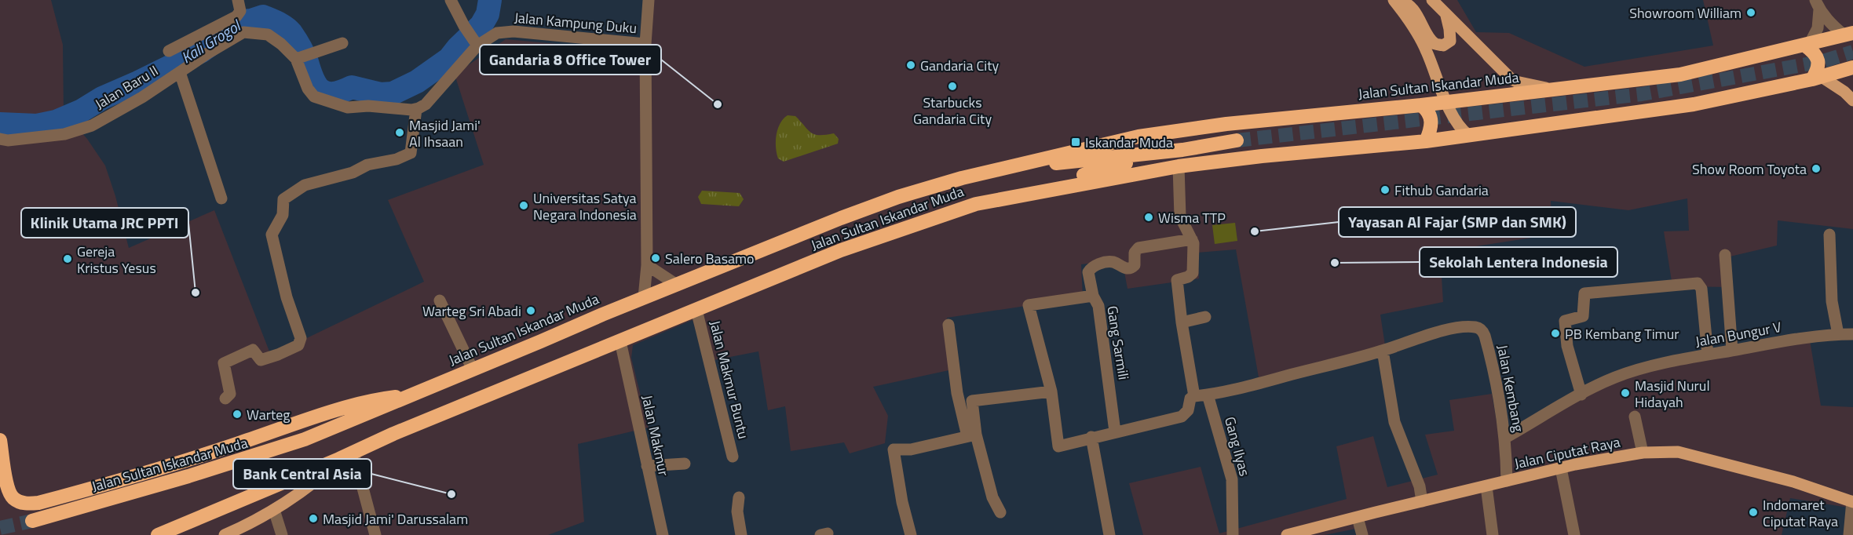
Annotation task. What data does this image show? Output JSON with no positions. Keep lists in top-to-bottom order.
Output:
{
  "streets": {
    "highway": ["Jalan Sultan Iskandar Muda"],
    "main road": ["Jalan Ciputat Raya"],
    "street": [
      "Jalan Kampung Duku",
      "Jalan Baru II",
      "Jalan Bungur V",
      "Gang Sarmili",
      "Jalan Makmur Buntu",
      "Jalan Kembang",
      "Jalan Makmur",
      "Gang Ilyas"
    ]
  },
  "crossings": [
    ["Jalan Kampung Duku", "Jalan Sultan Iskandar Muda"],
    ["Jalan Sultan Iskandar Muda", "Jalan Makmur Buntu"],
    ["Jalan Sultan Iskandar Muda", "Jalan Makmur"],
    ["Jalan Bungur V", "Jalan Kembang"],
    ["Jalan Kembang", "Jalan Ciputat Raya"]
  ],
  "water": ["Kali Grogol"],
  "places": {
    "other": [
      "Showroom William",
      "Gandaria City",
      "Starbucks Gandaria City",
      "Gandaria 8 Office Tower",
      "Masjid Jami' Al Ihsaan",
      "Show Room Toyota",
      "Fithub Gandaria",
      "Universitas Satya Negara Indonesia",
      "Wisma TTP",
      "Yayasan Al Fajar (SMP dan SMK)",
      "Salero Basamo",
      "Gereja Kristus Yesus",
      "Sekolah Lentera Indonesia",
      "Klinik Utama JRC PPTI",
      "Warteg Sri Abadi",
      "PB Kembang Timur",
      "Masjid Nurul Hidayah",
      "Warteg",
      "Bank Central Asia",
      "Indomaret Ciputat Raya",
      "Masjid Jami' Darussalam"
    ],
    "transit": ["Iskandar Muda"]
  }
}
